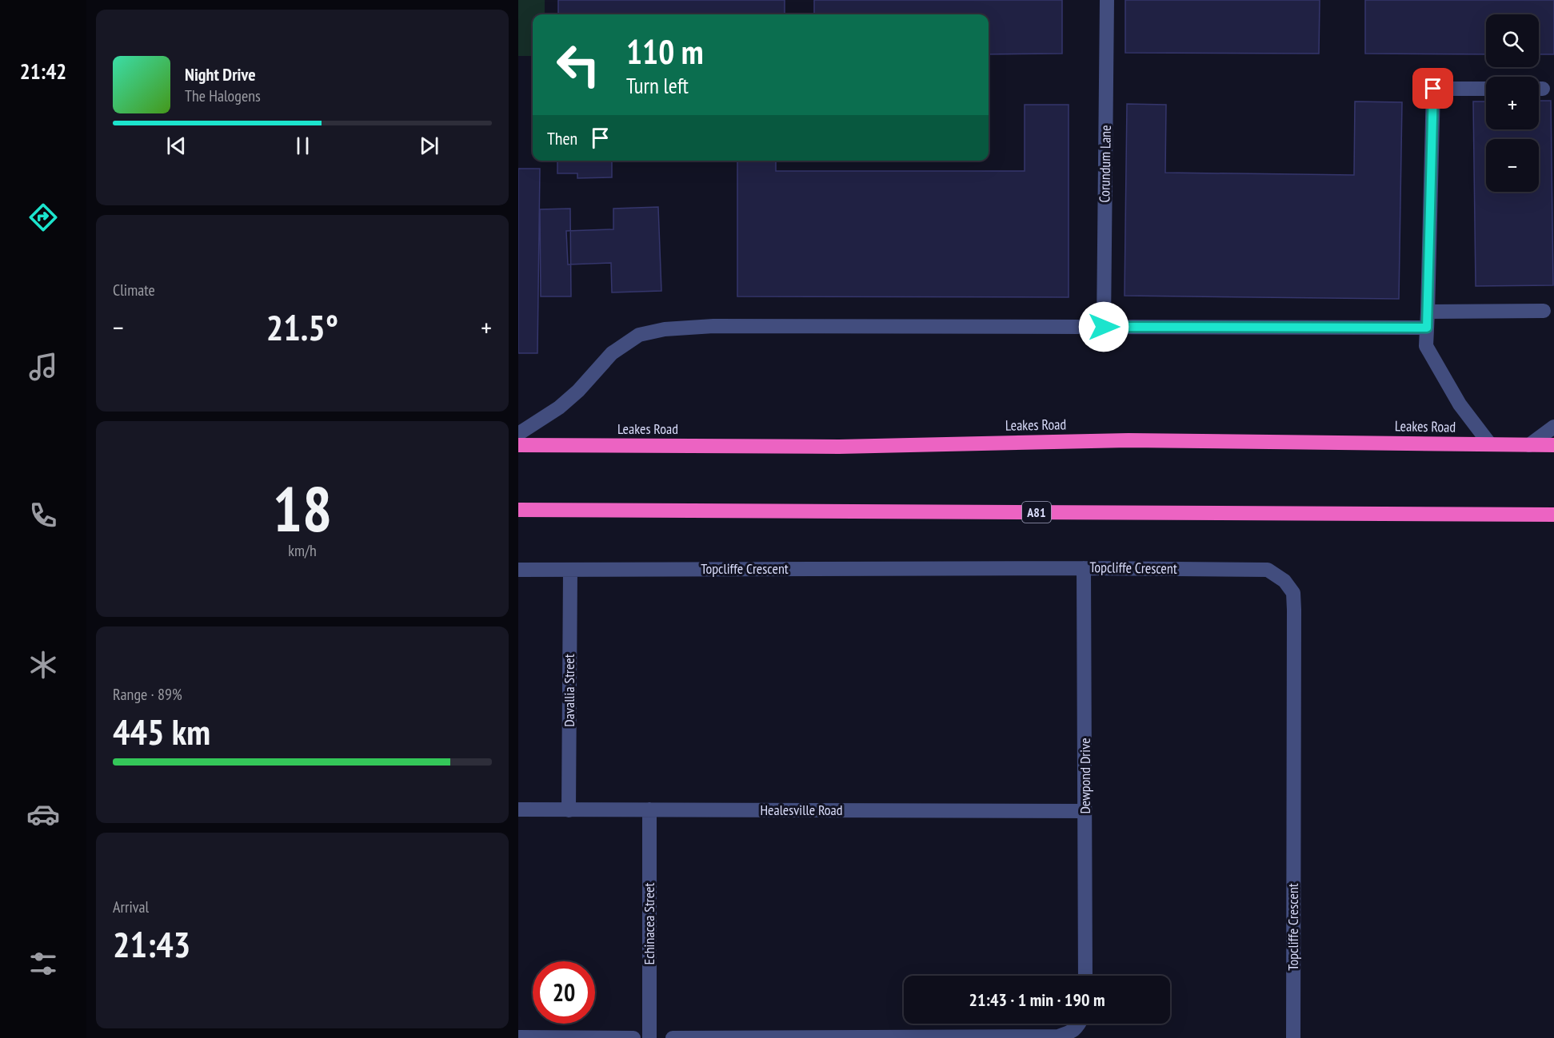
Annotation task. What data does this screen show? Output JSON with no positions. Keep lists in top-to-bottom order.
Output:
{
  "streets": {
    "highway": ["Leakes Road", "A81"],
    "street": [
      "Corundum Lane",
      "Topcliffe Crescent",
      "Davallia Street",
      "Dewpond Drive",
      "Healesville Road",
      "Echinacea Street"
    ]
  },
  "crossings": [
    ["Topcliffe Crescent", "Davallia Street"],
    ["Topcliffe Crescent", "Dewpond Drive"],
    ["Davallia Street", "Healesville Road"],
    ["Dewpond Drive", "Healesville Road"],
    ["Healesville Road", "Echinacea Street"]
  ],
  "page": {
    "tabs": "21:42",
    "map_buttons": ["+", "−"],
    "turn": ["110 m", "Turn left"],
    "song": ["Night Drive", "The Halogens"],
    "then": "Then",
    "tile": [
      "Climate",
      ["18", "km/h"],
      ["Range · 89%", "445 km"],
      ["Arrival", "21:43"]
    ],
    "heat": ["−", "21.5°", "+"],
    "limit": "20",
    "trip": "21:43 · 1 min · 190 m"
  }
}
